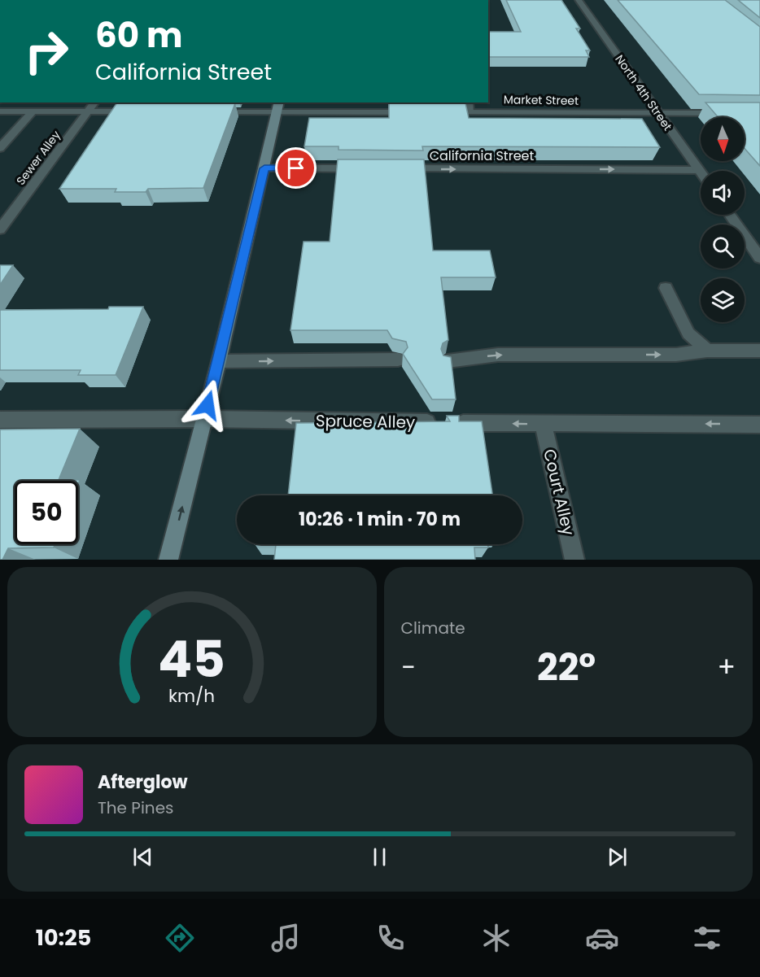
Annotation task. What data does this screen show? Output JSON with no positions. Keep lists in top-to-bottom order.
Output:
{
  "streets": {
    "street": [
      "North 4th Street",
      "Market Street",
      "California Street",
      "Sewer Alley",
      "Spruce Alley",
      "Court Alley"
    ]
  },
  "crossings": [
    ["North 4th Street", "Market Street"],
    ["North 4th Street", "California Street"],
    ["Spruce Alley", "Court Alley"]
  ],
  "one_way": ["California Street"],
  "north": "bottom",
  "page": {
    "turn": ["60 m", "California Street"],
    "limit": "50",
    "trip": "10:26 · 1 min · 70 m",
    "tile": "Climate",
    "heat": ["−", "22°", "+"],
    "song": ["Afterglow", "The Pines"],
    "tabs": "10:25",
    "gauge": ["45", "km/h"]
  }
}
